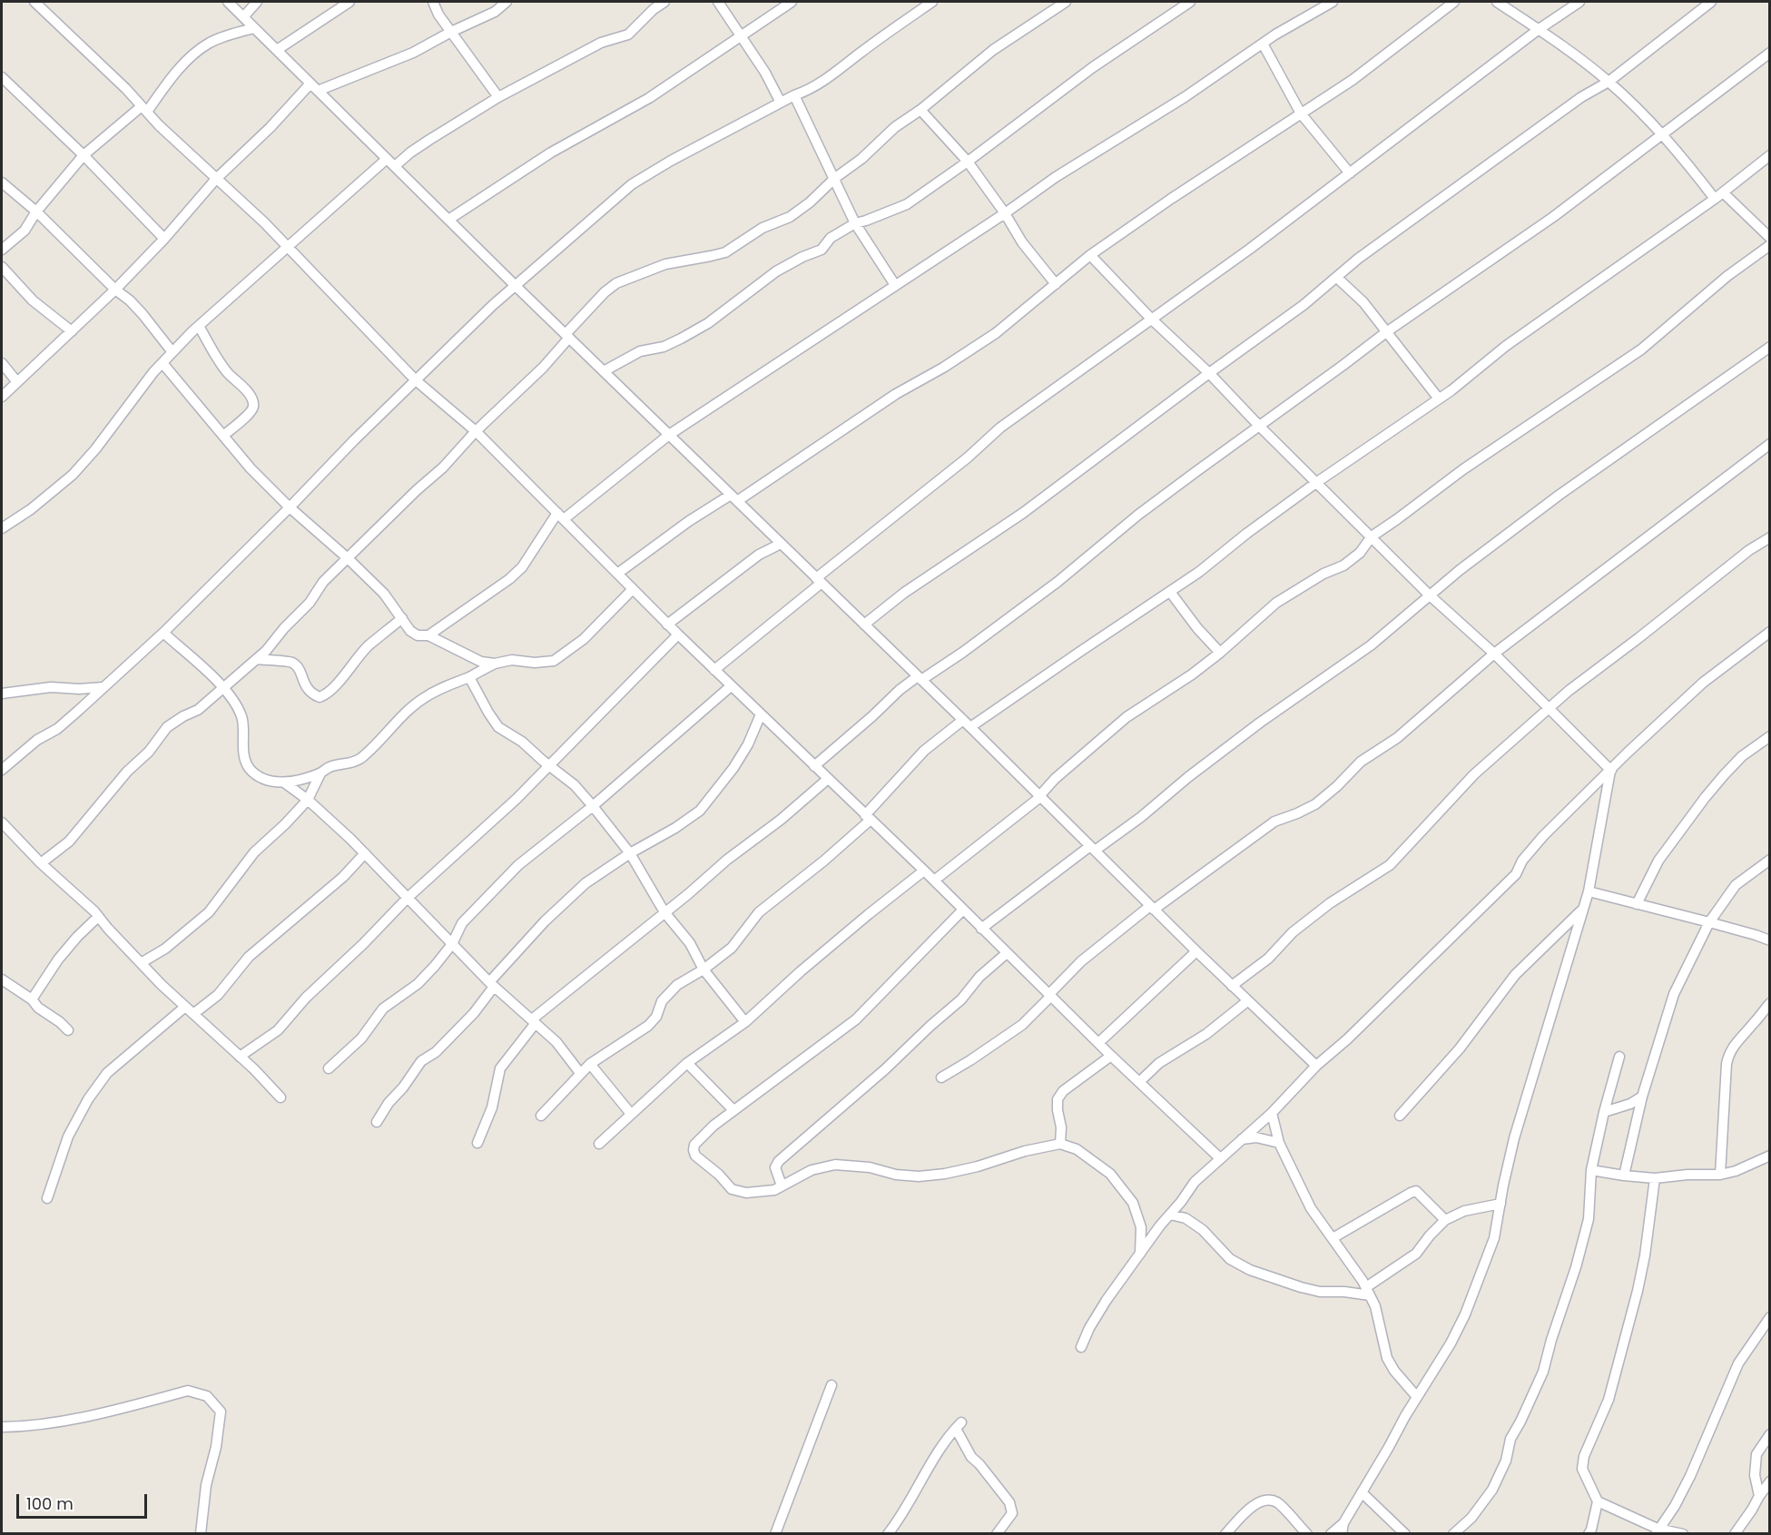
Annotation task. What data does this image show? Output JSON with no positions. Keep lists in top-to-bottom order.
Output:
{
  "scale_bar": "100 m"
}
